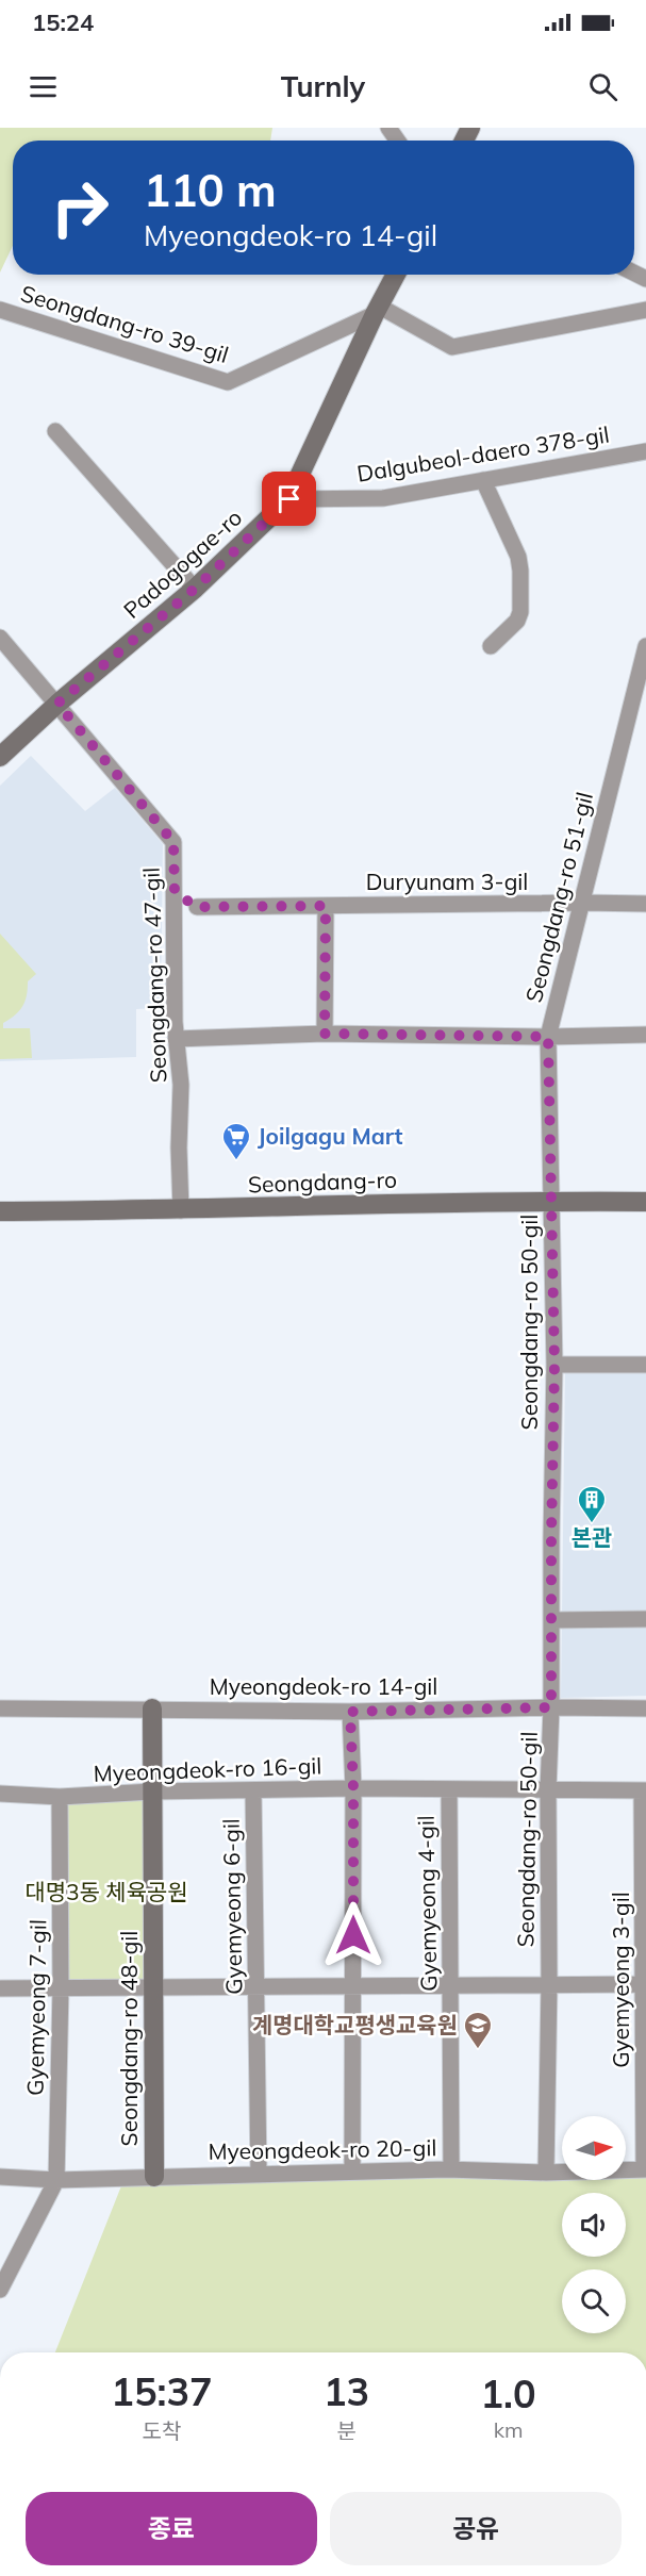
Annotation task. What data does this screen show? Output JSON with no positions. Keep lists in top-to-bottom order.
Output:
{
  "streets": {
    "street": [
      "Seongdang-ro 39-gil",
      "Dalgubeol-daero 378-gil",
      "Padogogae-ro",
      "Duryunam 3-gil",
      "Seongdang-ro 51-gil",
      "Seongdang-ro 47-gil",
      "Seongdang-ro",
      "Seongdang-ro 50-gil",
      "Myeongdeok-ro 14-gil",
      "Myeongdeok-ro 16-gil",
      "Gyemyeong 4-gil",
      "Gyemyeong 6-gil",
      "Gyemyeong 3-gil",
      "Gyemyeong 7-gil",
      "Seongdang-ro 48-gil",
      "Myeongdeok-ro 20-gil"
    ]
  },
  "crossings": [
    ["Seongdang-ro 39-gil", "Padogogae-ro"],
    ["Dalgubeol-daero 378-gil", "Padogogae-ro"],
    ["Padogogae-ro", "Seongdang-ro 47-gil"],
    ["Duryunam 3-gil", "Seongdang-ro 51-gil"],
    ["Seongdang-ro 51-gil", "Seongdang-ro"],
    ["Seongdang-ro 51-gil", "Seongdang-ro 50-gil"],
    ["Seongdang-ro 47-gil", "Seongdang-ro"],
    ["Seongdang-ro", "Seongdang-ro 50-gil"],
    ["Seongdang-ro 50-gil", "Myeongdeok-ro 14-gil"],
    ["Seongdang-ro 50-gil", "Myeongdeok-ro 16-gil"],
    ["Seongdang-ro 50-gil", "Myeongdeok-ro 20-gil"],
    ["Myeongdeok-ro 14-gil", "Seongdang-ro 48-gil"],
    ["Myeongdeok-ro 16-gil", "Gyemyeong 4-gil"],
    ["Myeongdeok-ro 16-gil", "Gyemyeong 6-gil"],
    ["Myeongdeok-ro 16-gil", "Gyemyeong 3-gil"],
    ["Myeongdeok-ro 16-gil", "Gyemyeong 7-gil"],
    ["Myeongdeok-ro 16-gil", "Seongdang-ro 48-gil"],
    ["Gyemyeong 4-gil", "Myeongdeok-ro 20-gil"],
    ["Gyemyeong 6-gil", "Myeongdeok-ro 20-gil"],
    ["Gyemyeong 3-gil", "Myeongdeok-ro 20-gil"],
    ["Gyemyeong 7-gil", "Myeongdeok-ro 20-gil"],
    ["Seongdang-ro 48-gil", "Myeongdeok-ro 20-gil"]
  ],
  "parks": ["대명3동 체육공원"],
  "places": {
    "supermarket": ["Joilgagu Mart"],
    "building": ["본관"],
    "school or university": ["계명대학교평생교육원"]
  },
  "north": "right",
  "page": {
    "status": "15:24",
    "header": "Turnly",
    "turn": ["110 m", "Myeongdeok-ro 14-gil"],
    "eta": [
      "15:37",
      "도착",
      "13",
      "분",
      "1.0",
      "km"
    ],
    "buttons": ["종료", "공유"]
  }
}
